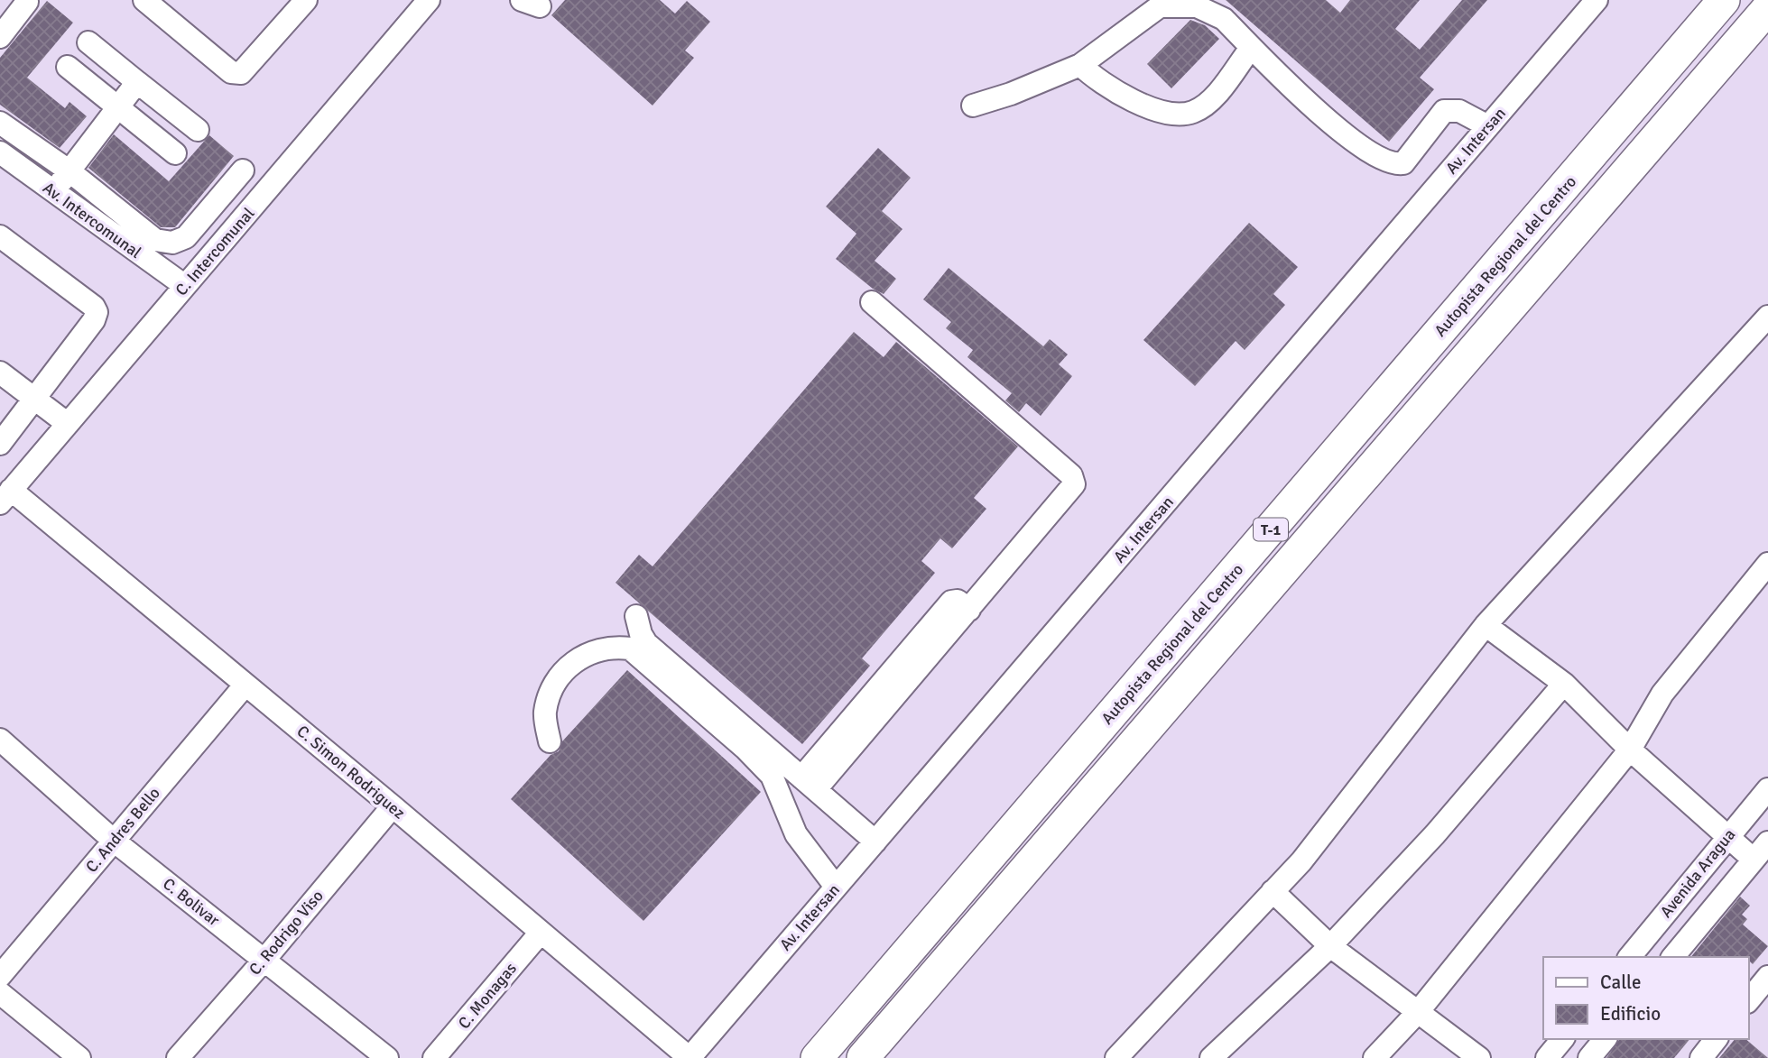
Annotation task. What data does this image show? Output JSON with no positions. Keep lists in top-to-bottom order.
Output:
{
  "streets": {
    "highway": ["Autopista Regional del Centro", "T-1"],
    "street": [
      "Av. Intersan",
      "Av. Intercomunal",
      "C. Intercomunal",
      "C. Simon Rodriguez",
      "C. Andres Bello",
      "Avenida Aragua",
      "C. Bolivar",
      "C. Rodrigo Viso",
      "C. Monagas"
    ]
  },
  "crossings": [
    ["Av. Intersan", "C. Simon Rodriguez"],
    ["Av. Intercomunal", "C. Intercomunal"],
    ["C. Intercomunal", "C. Simon Rodriguez"],
    ["C. Simon Rodriguez", "C. Andres Bello"],
    ["C. Simon Rodriguez", "C. Rodrigo Viso"],
    ["C. Simon Rodriguez", "C. Monagas"],
    ["C. Andres Bello", "C. Bolivar"],
    ["C. Bolivar", "C. Rodrigo Viso"]
  ],
  "legend": ["Calle", "Edificio"]
}
